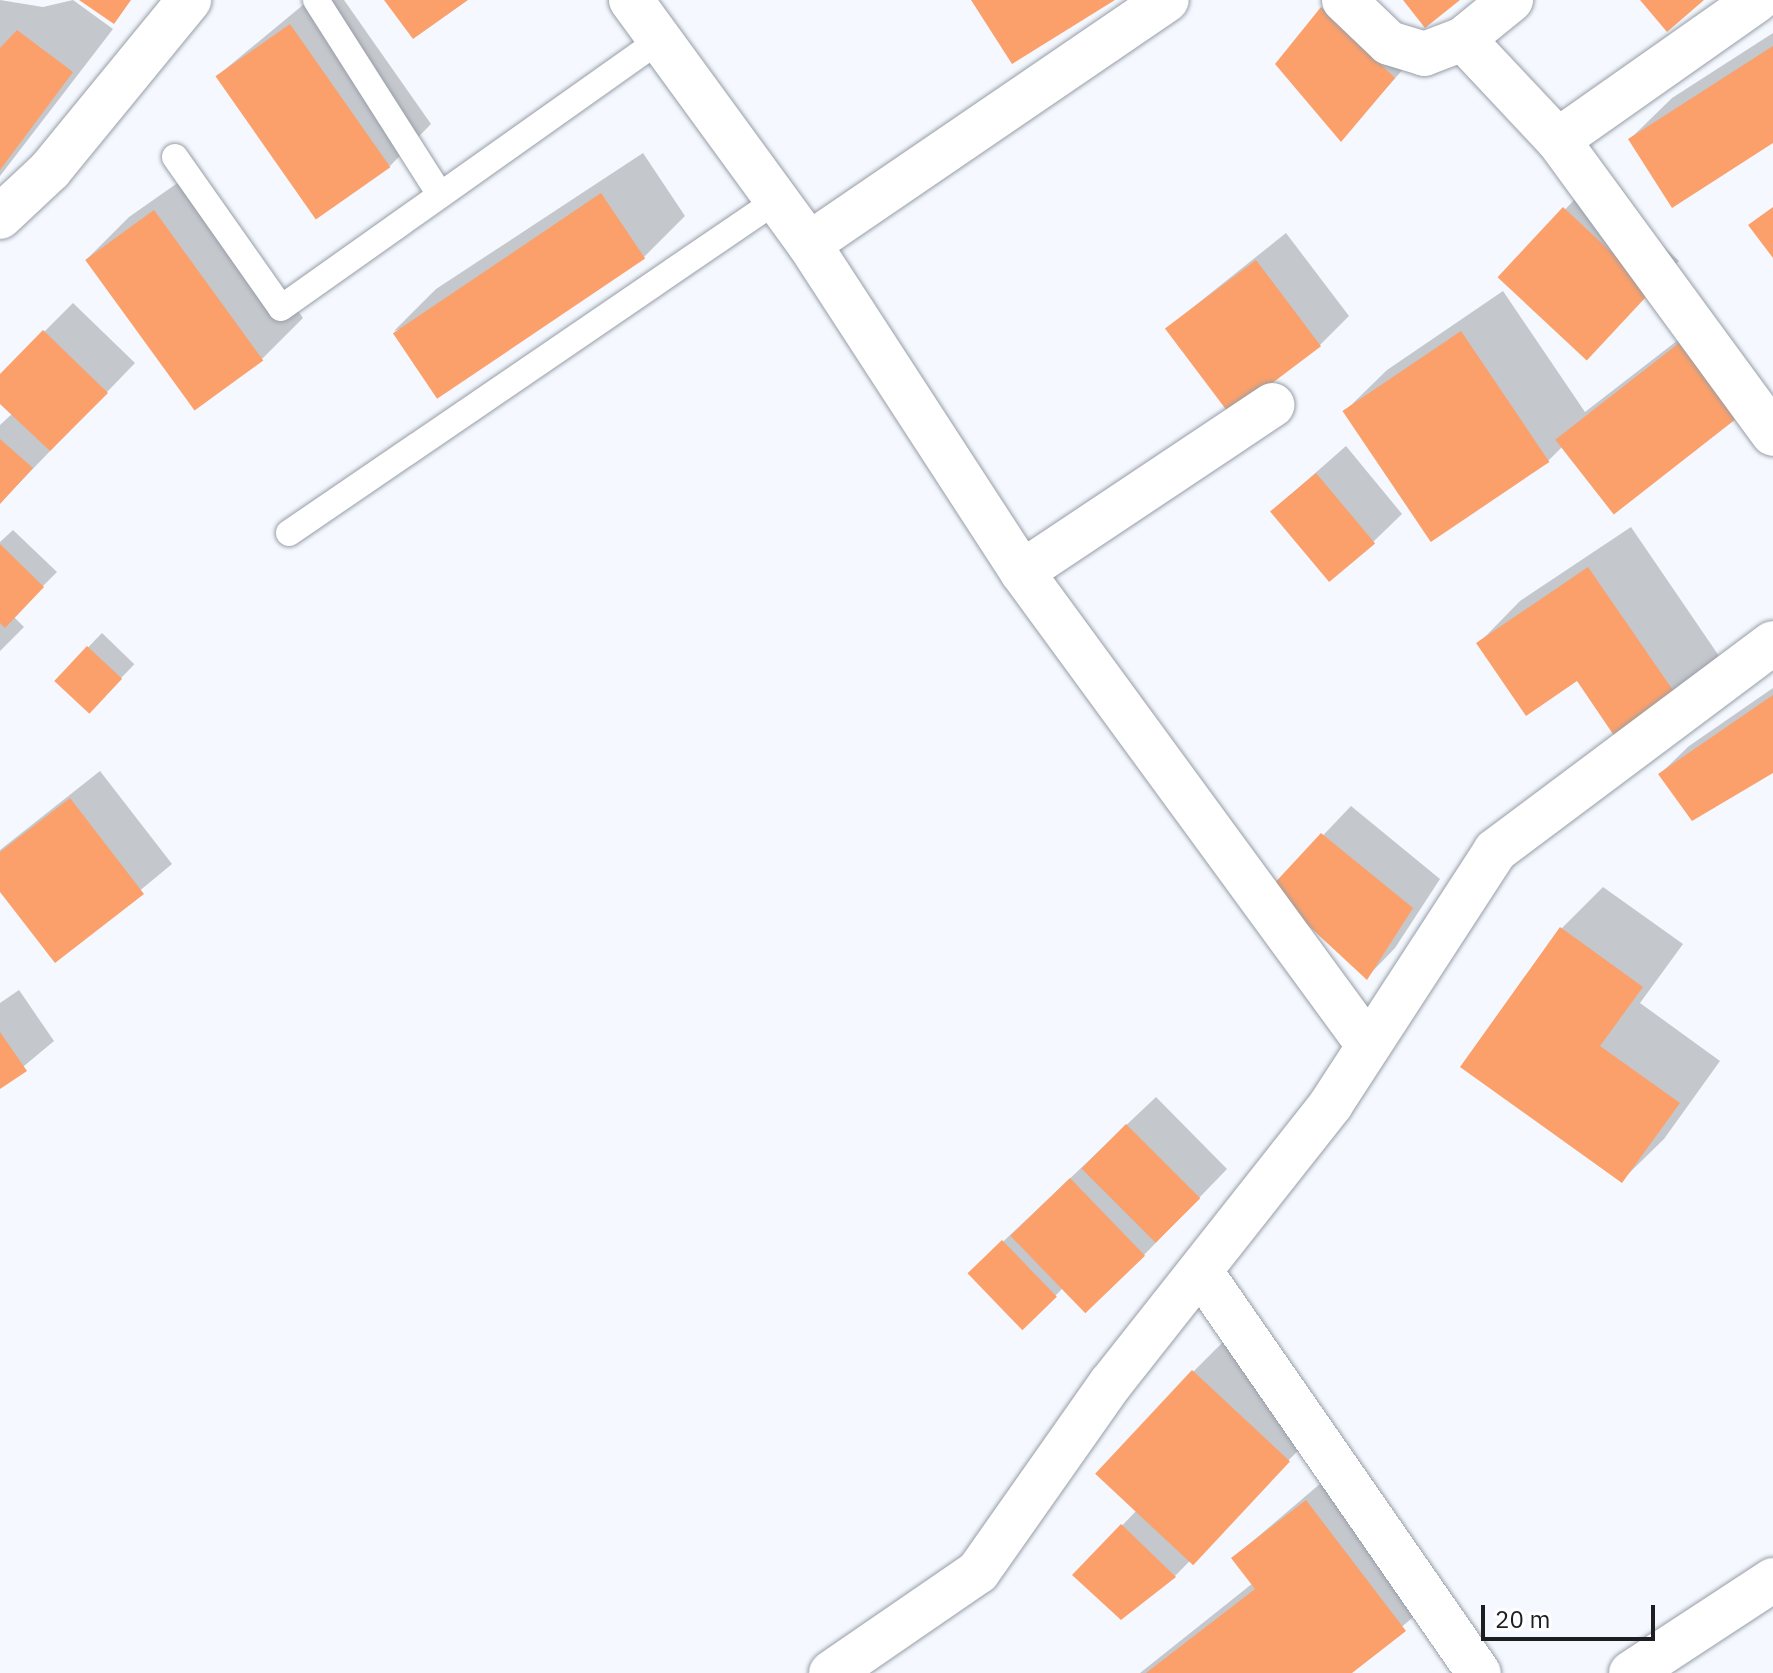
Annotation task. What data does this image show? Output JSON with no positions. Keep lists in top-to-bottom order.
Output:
{
  "scale_bar": "20 m"
}
